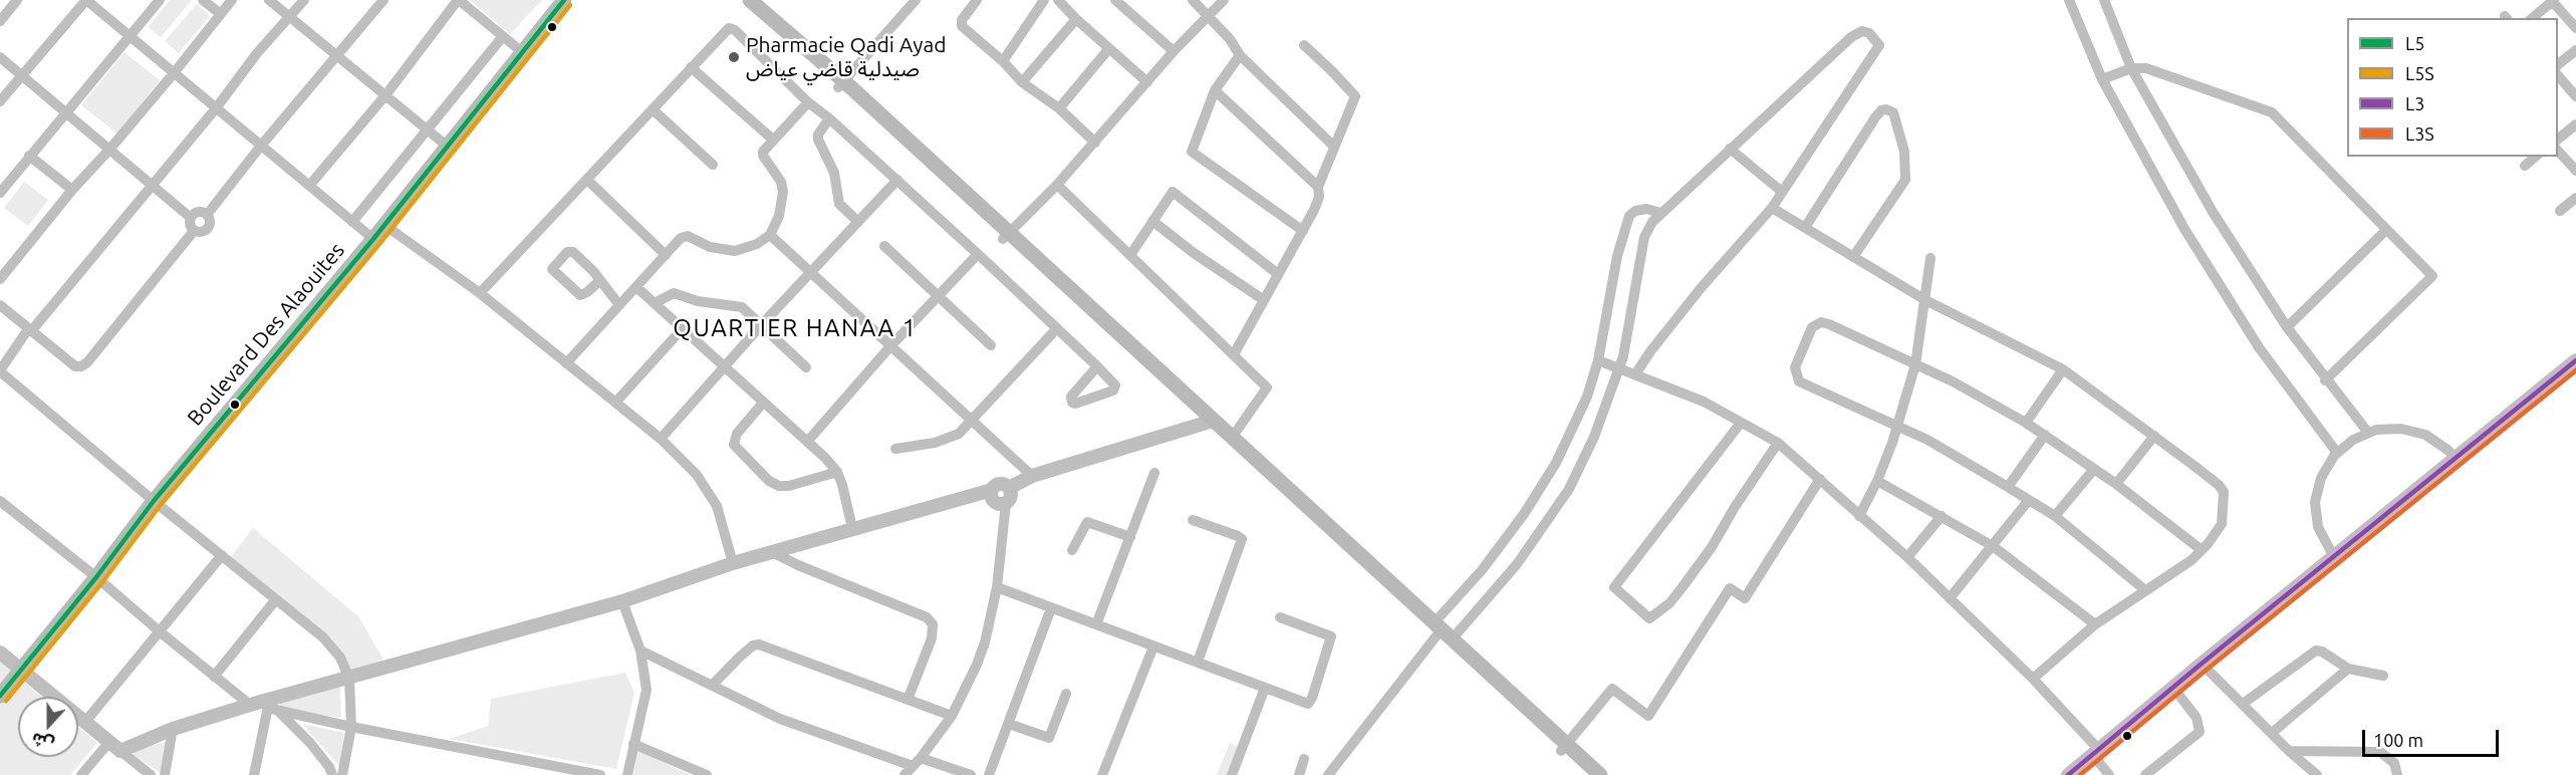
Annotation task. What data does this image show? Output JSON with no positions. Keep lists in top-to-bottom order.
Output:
{
  "streets": {
    "main road": ["Boulevard Des Alaouites"]
  },
  "districts": ["QUARTIER HANAA 1"],
  "places": ["Pharmacie Qadi Ayad صيدلية قاضي عياض"],
  "lines": [
    "transit line L5",
    "transit line L5S",
    "transit line L3",
    "transit line L3S"
  ],
  "legend": [
    "L5",
    "L5S",
    "L3",
    "L3S"
  ],
  "scale_bar": "100 m",
  "north": "bottom"
}
